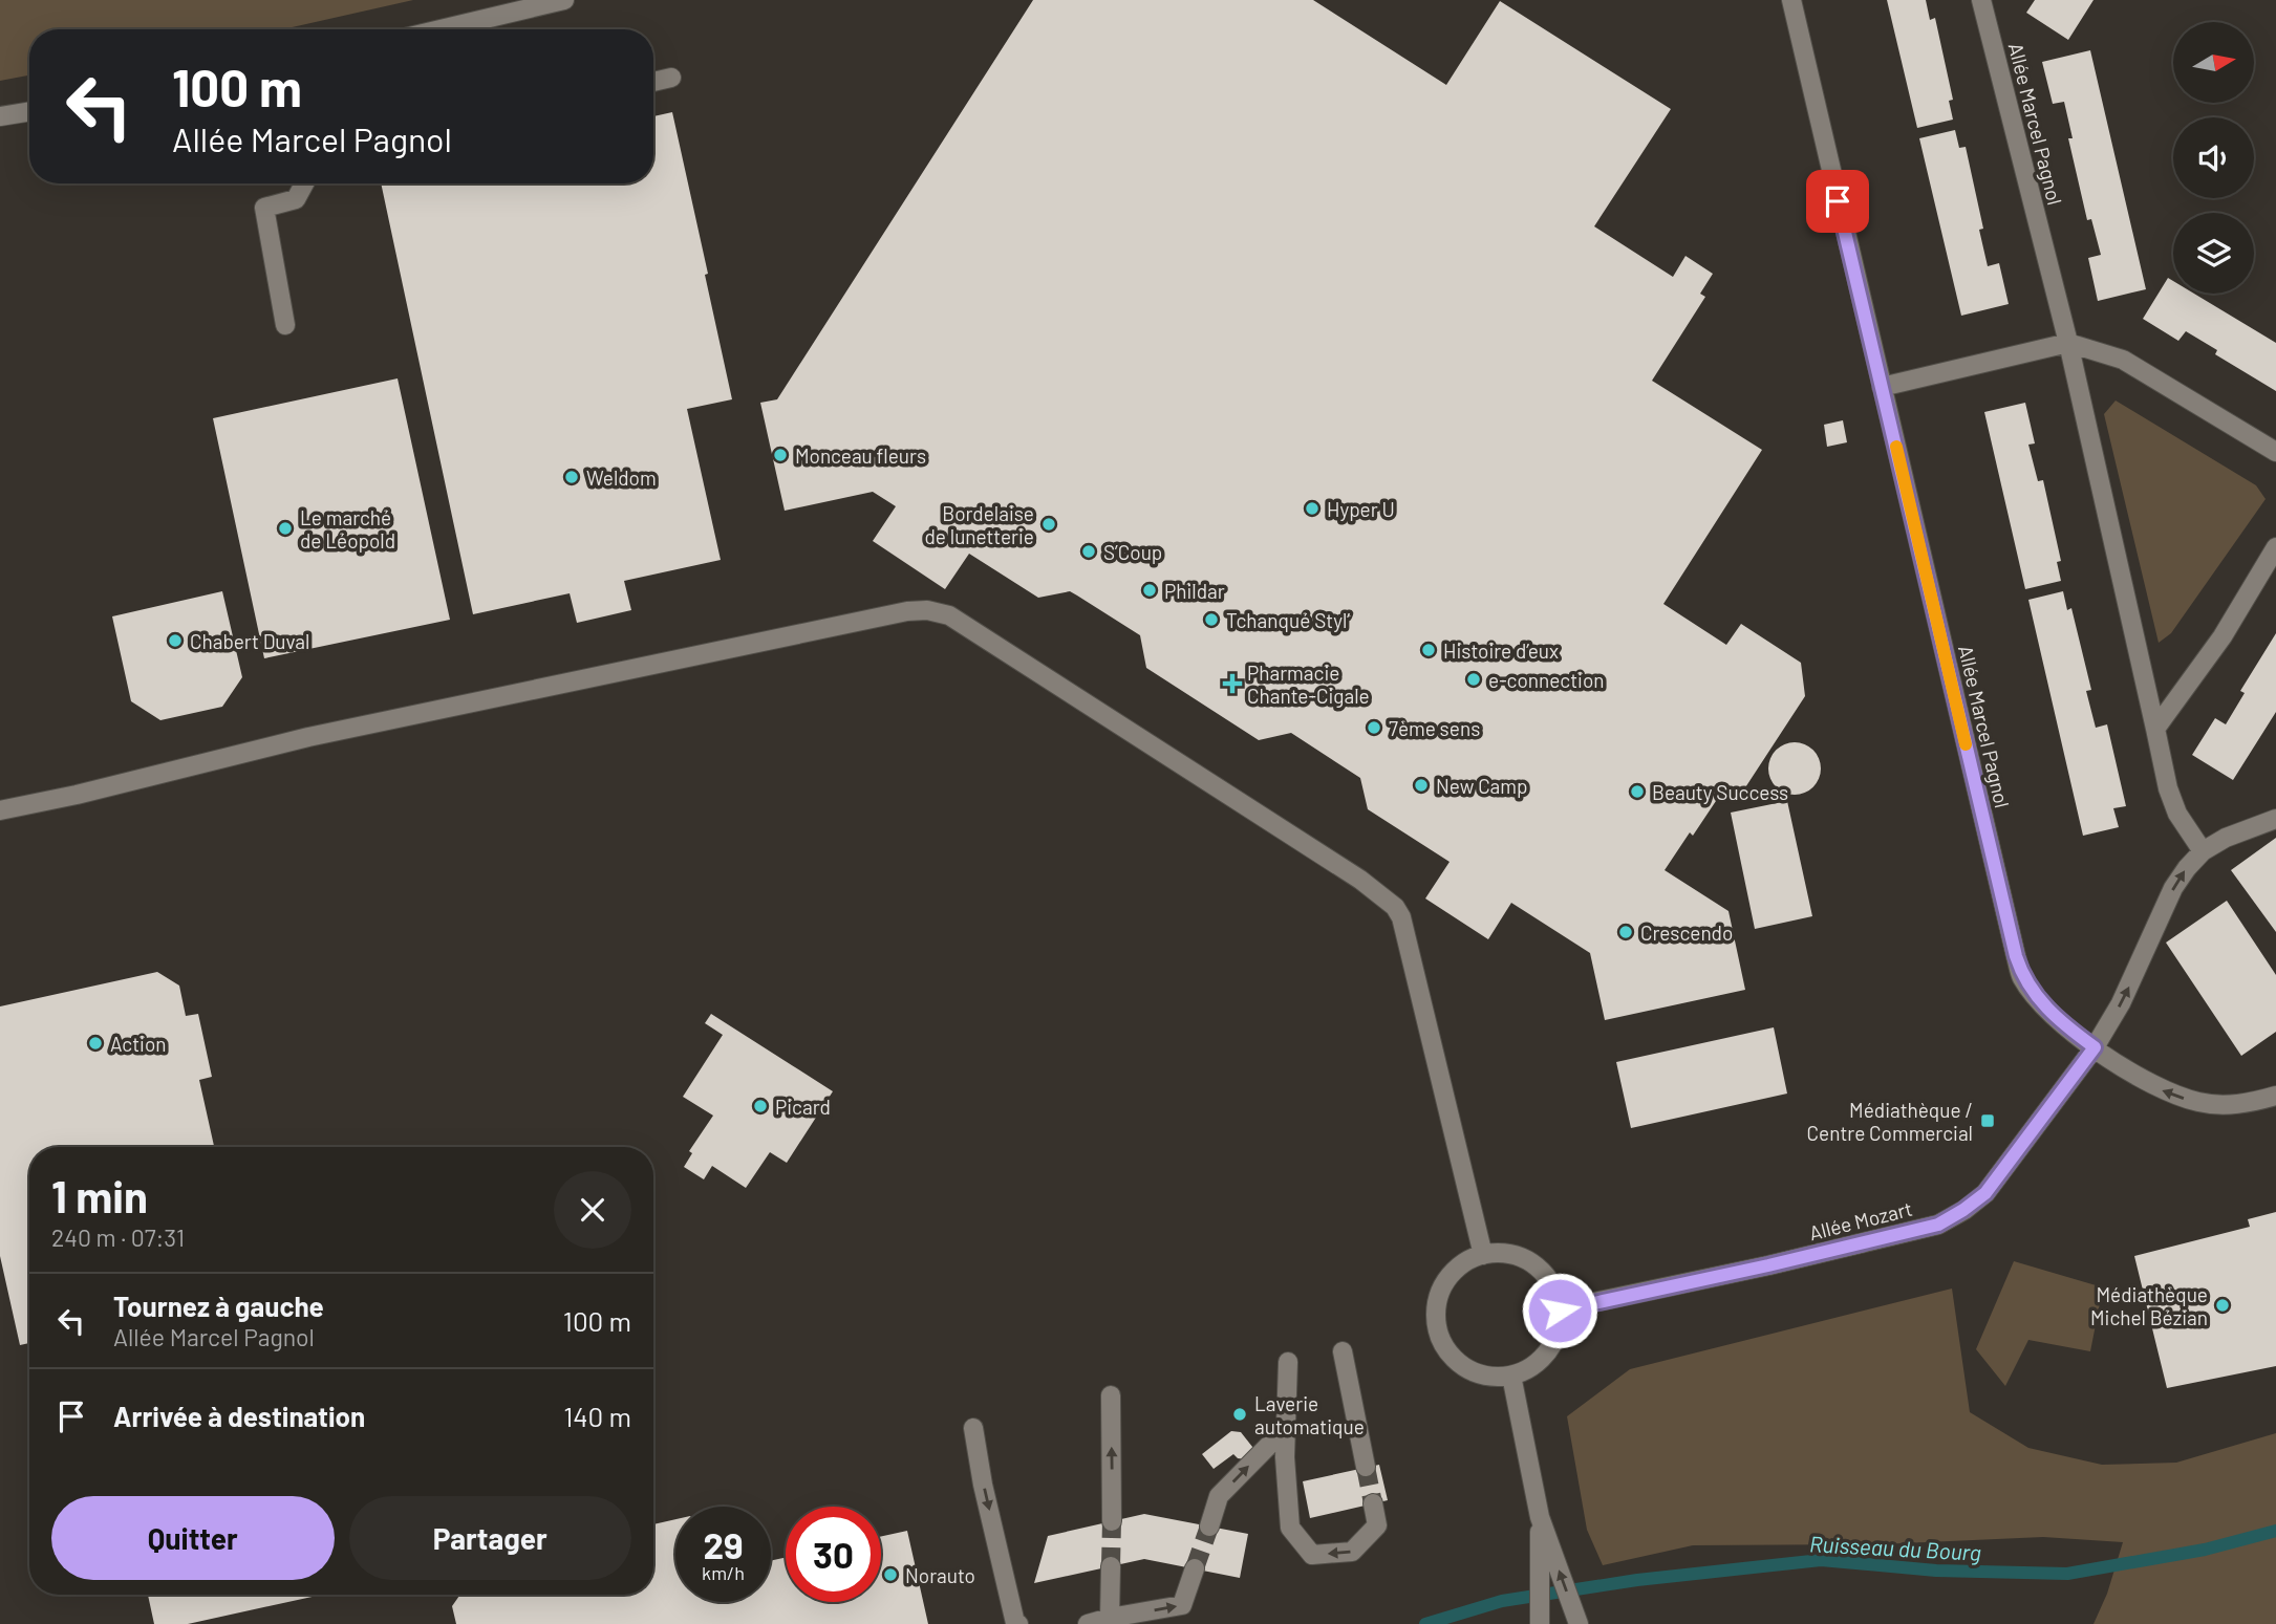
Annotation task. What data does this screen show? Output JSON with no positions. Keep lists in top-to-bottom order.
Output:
{
  "streets": {
    "street": ["Allée Marcel Pagnol", "Allée Mozart"]
  },
  "crossings": [
    ["Allée Marcel Pagnol", "Allée Mozart"]
  ],
  "water": ["Ruisseau du Bourg"],
  "places": {
    "other": [
      "Monceau fleurs",
      "Weldom",
      "Hyper U",
      "Bordelaise de lunetterie",
      "Le marché de Léopold",
      "S’Coup",
      "Phildar",
      "Tchanqué Styl’",
      "Chabert Duval",
      "Histoire d’eux",
      "e-connection",
      "7ème sens",
      "New Camp",
      "Beauty Success",
      "Crescendo",
      "Action",
      "Picard",
      "Médiathèque Michel Bézian",
      "Laverie automatique",
      "Norauto"
    ],
    "health": ["Pharmacie Chante-Cigale"],
    "transit": ["Médiathèque / Centre Commercial"]
  },
  "north": "right",
  "page": {
    "turn": ["100 m", "Allée Marcel Pagnol"],
    "heading": ["1 min", "240 m · 07:31"],
    "list": [
      {
        "name": "Tournez à gauche",
        "note": "Allée Marcel Pagnol",
        "value": "100 m"
      },
      {
        "name": "Arrivée à destination",
        "value": "140 m"
      }
    ],
    "buttons": ["Quitter", "Partager"],
    "speed": "29 km/h",
    "limit": "30"
  }
}
